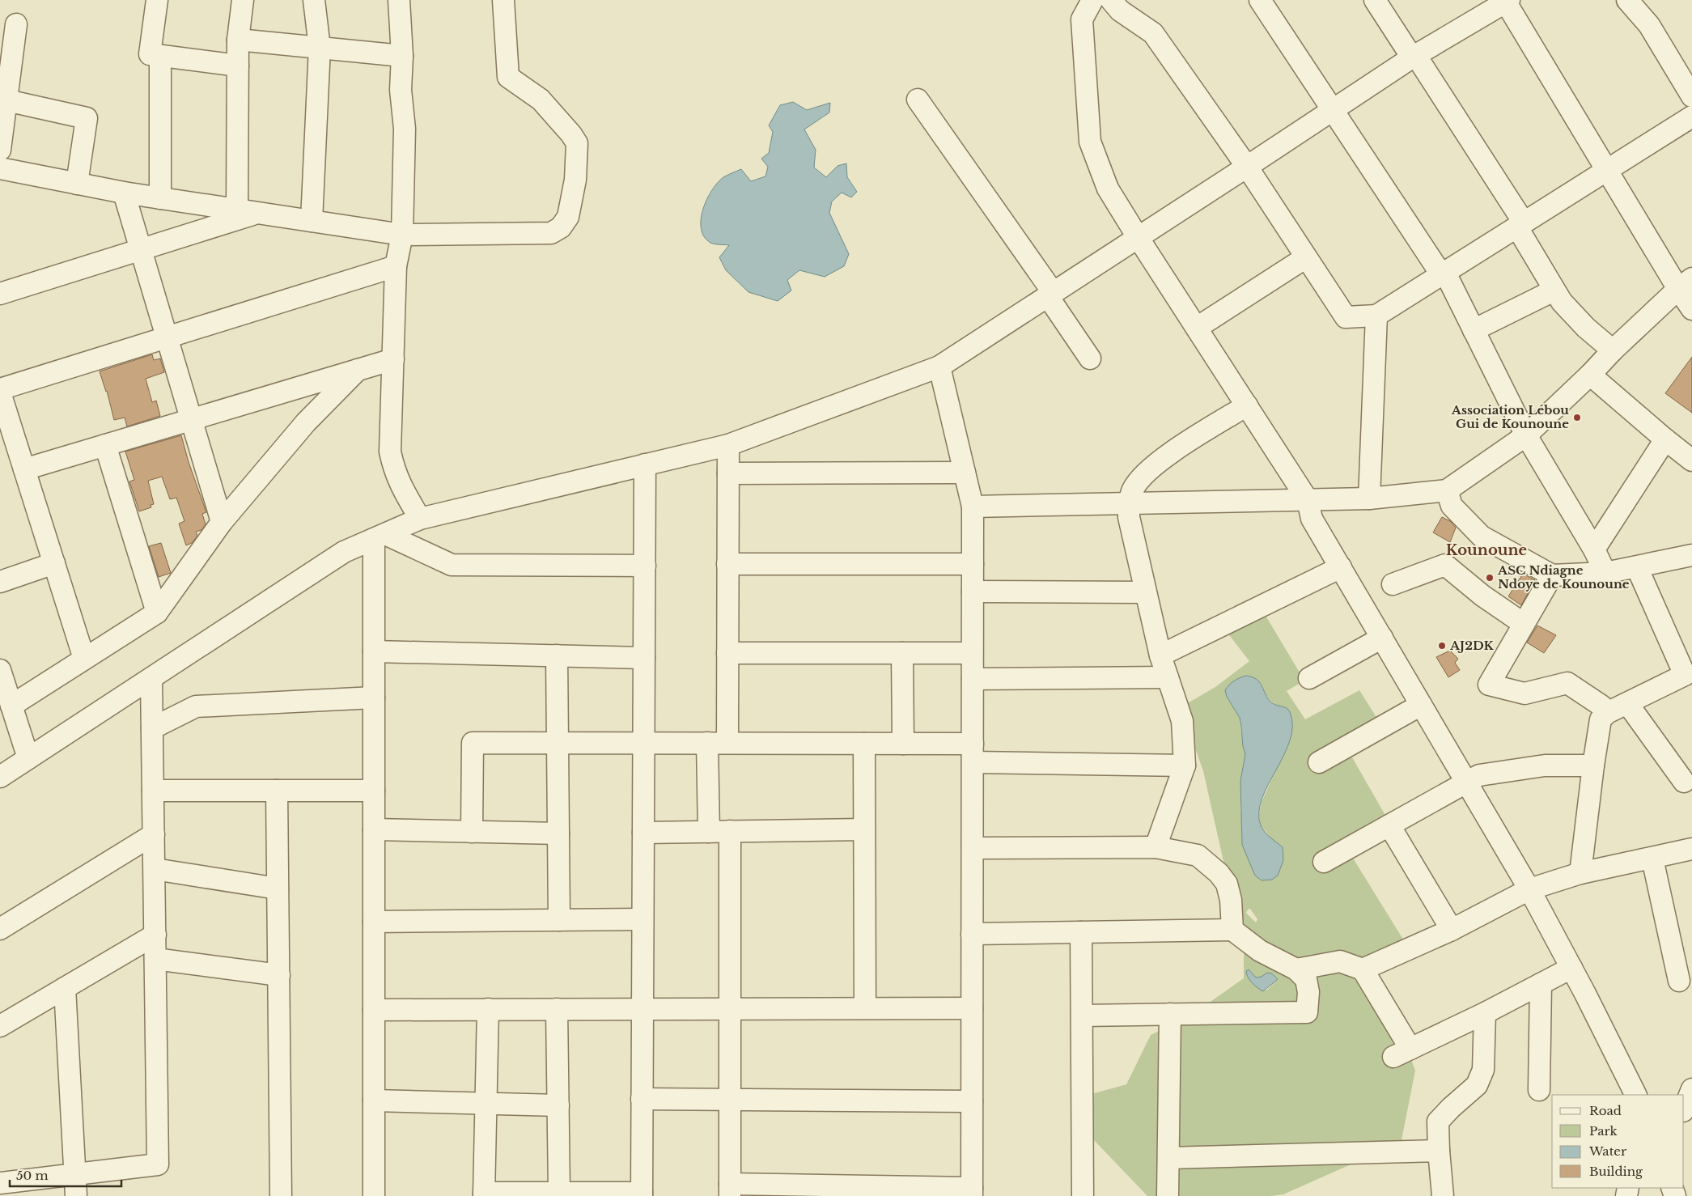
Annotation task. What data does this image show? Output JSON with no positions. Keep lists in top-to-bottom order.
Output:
{
  "districts": ["Kounoune"],
  "places": ["Association Lébou Gui de Kounoune", "ASC Ndiagne Ndoye de Kounoune", "AJ2DK"],
  "legend": [
    "Road",
    "Park",
    "Water",
    "Building"
  ],
  "scale_bar": "50 m"
}
